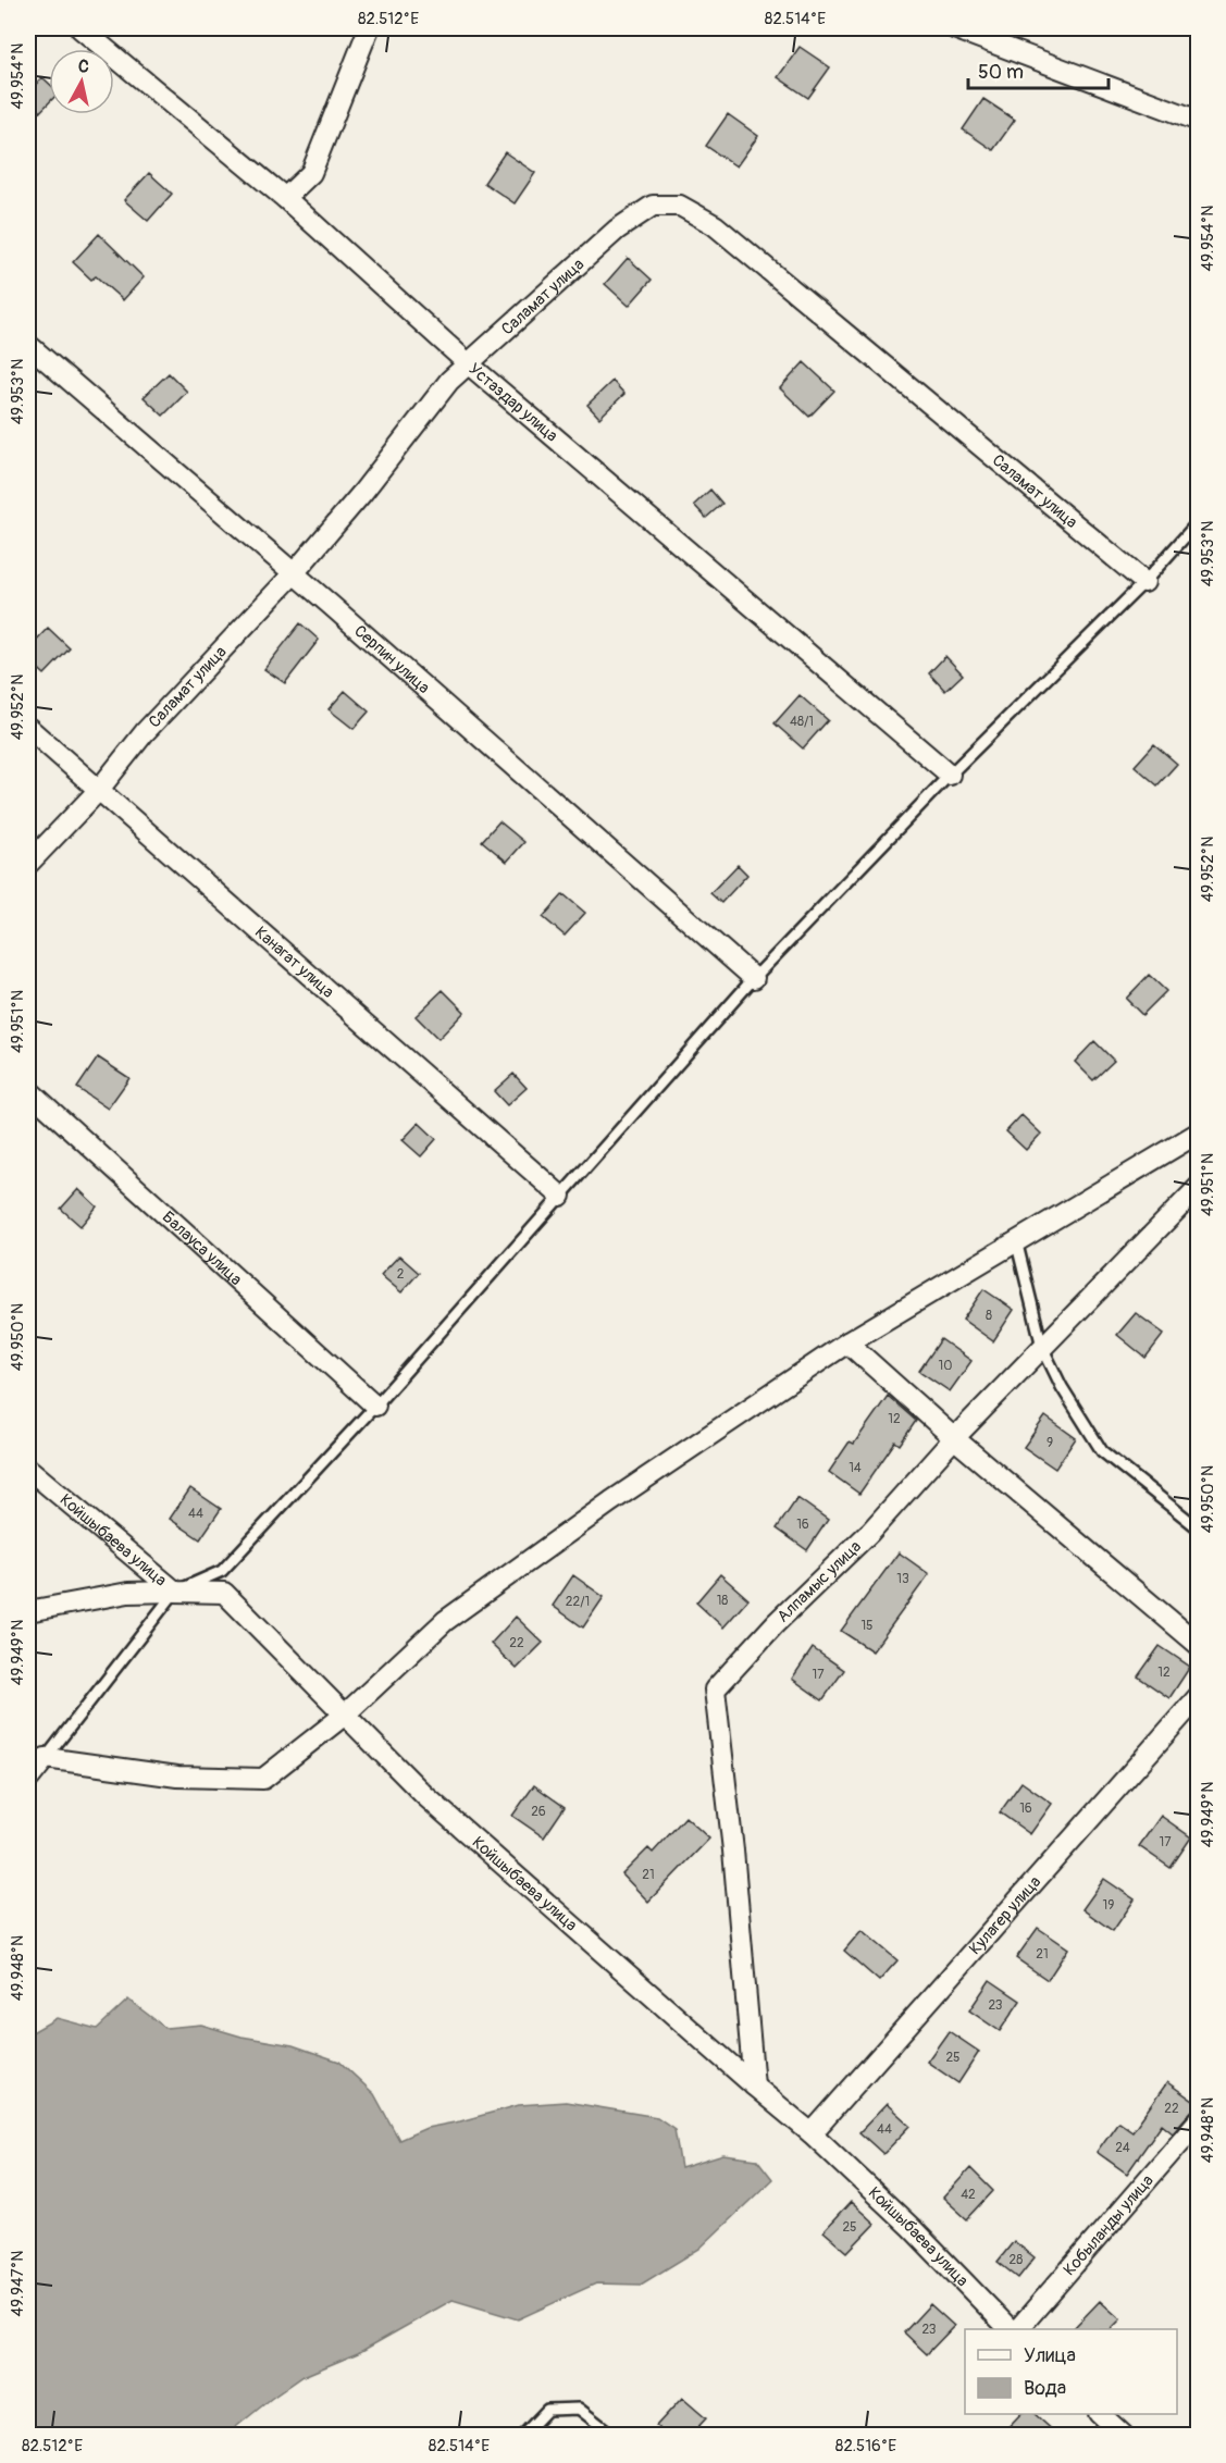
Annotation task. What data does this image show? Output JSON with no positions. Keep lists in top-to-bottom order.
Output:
{
  "streets": {
    "street": [
      "Саламат улица",
      "Устаздар улица",
      "Серпин улица",
      "Канагат улица",
      "Балауса улица",
      "Койшыбаева улица",
      "Алпамыс улица",
      "Кулагер улица",
      "Кобыланды улица"
    ]
  },
  "crossings": [
    ["Саламат улица", "Устаздар улица"],
    ["Саламат улица", "Серпин улица"],
    ["Саламат улица", "Канагат улица"],
    ["Койшыбаева улица", "Алпамыс улица"],
    ["Койшыбаева улица", "Кулагер улица"]
  ],
  "house_numbers": [
    "48/1",
    "2",
    "8",
    "10",
    "12",
    "9",
    "14",
    "44",
    "16",
    "13",
    "18",
    "22/1",
    "15",
    "22",
    "12",
    "17",
    "16",
    "26",
    "17",
    "21",
    "19",
    "21",
    "23",
    "25",
    "22",
    "44",
    "24",
    "42",
    "25",
    "28",
    "23"
  ],
  "legend": ["Улица", "Вода"],
  "scale_bar": "50 m",
  "north": "top",
  "coordinates": [
    "82.512°E",
    "82.514°E",
    "49.954°N",
    "49.953°N",
    "49.952°N",
    "49.951°N",
    "49.950°N",
    "49.949°N",
    "49.948°N",
    "49.947°N",
    "82.516°E"
  ]
}
